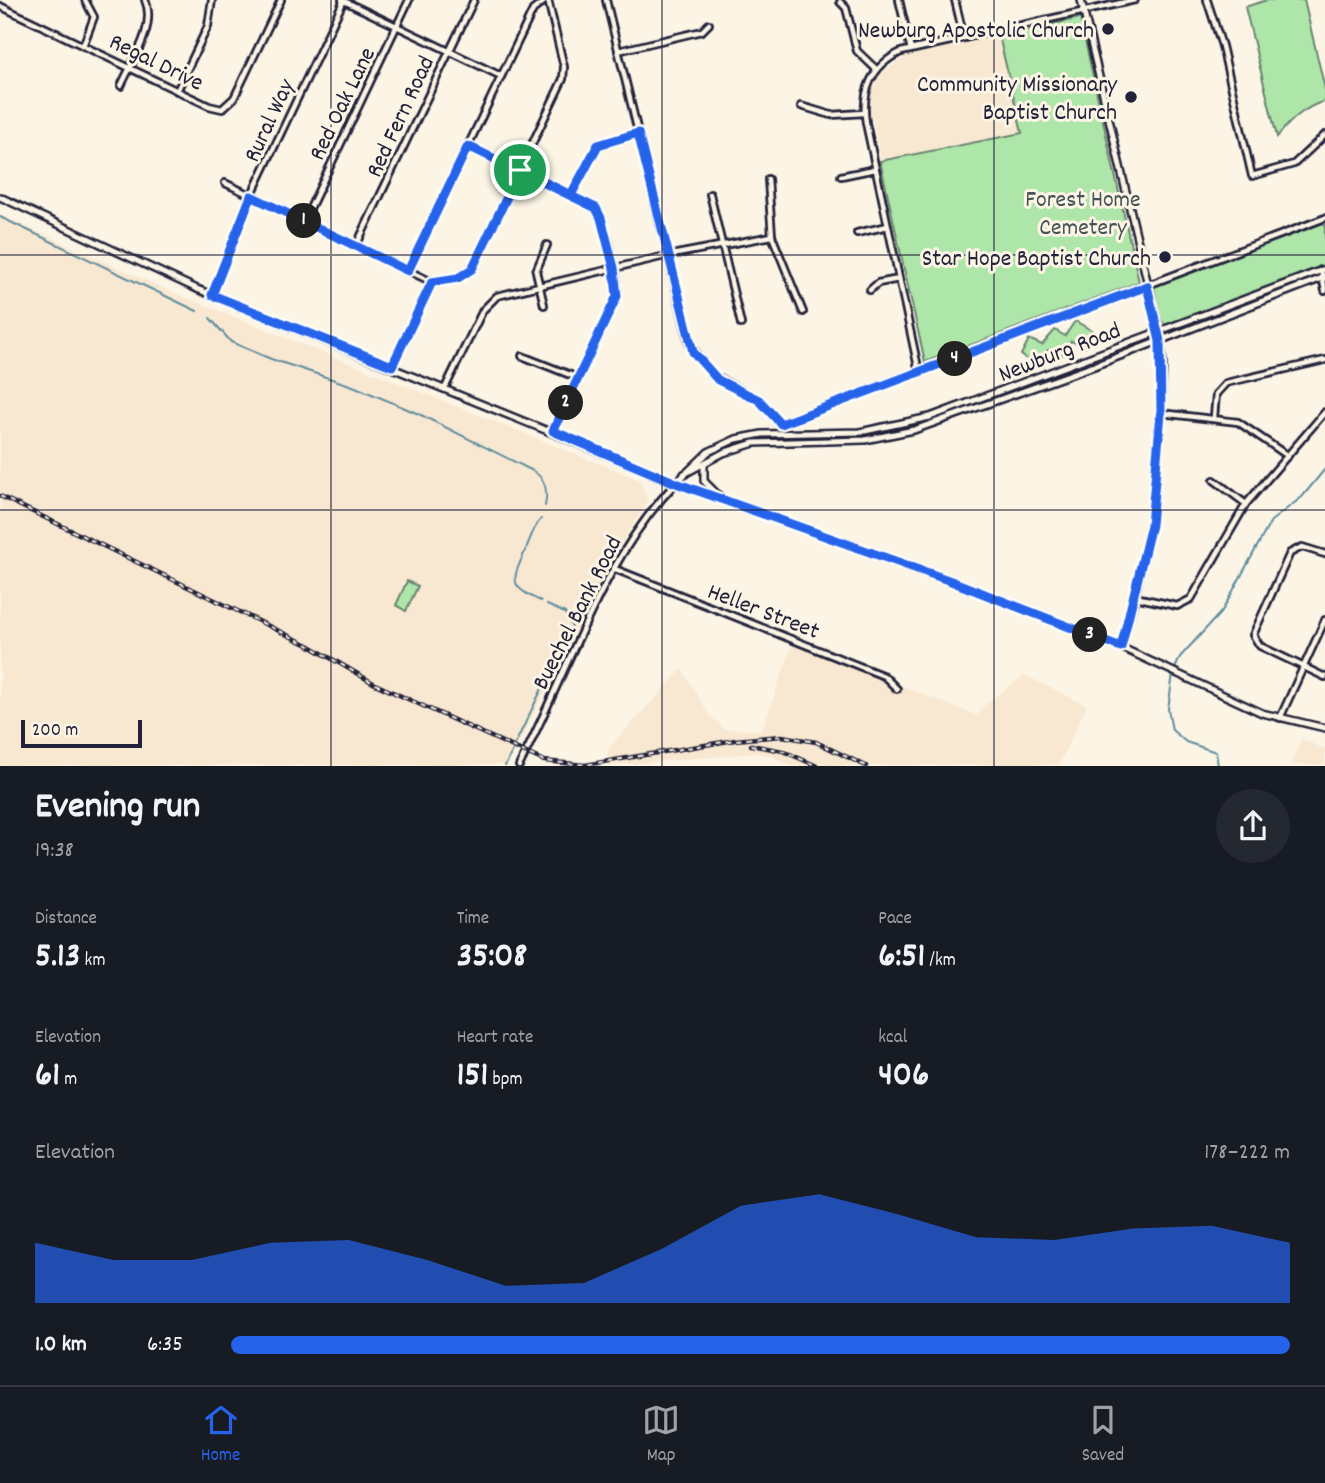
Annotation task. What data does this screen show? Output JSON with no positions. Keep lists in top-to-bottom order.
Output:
{
  "streets": {
    "main road": ["Newburg Road"],
    "street": [
      "Regal Drive",
      "Red Oak Lane",
      "Red Fern Road",
      "Rural Way",
      "Heller Street",
      "Buechel Bank Road"
    ]
  },
  "crossings": [
    ["Newburg Road", "Buechel Bank Road"],
    ["Heller Street", "Buechel Bank Road"]
  ],
  "parks": ["Forest Home Cemetery"],
  "places": ["Newburg Apostolic Church", "Community Missionary Baptist Church", "Star Hope Baptist Church"],
  "scale_bar": "200 m",
  "page": {
    "pins": [
      "1",
      "4",
      "2",
      "3"
    ],
    "scale": "200 m",
    "heading": ["Evening run", "19:38"],
    "stats": [
      ["Distance", "5.13 km"],
      ["Time", "35:08"],
      ["Pace", "6:51 /km"],
      ["Elevation", "61 m"],
      ["Heart rate", "151 bpm"],
      ["kcal", "406"]
    ],
    "chart": ["Elevation", "178–222 m"],
    "list": [
      {
        "name": "1.0 km",
        "note": "6:35"
      }
    ],
    "tabs": ["Home", "Map", "Saved"]
  }
}
